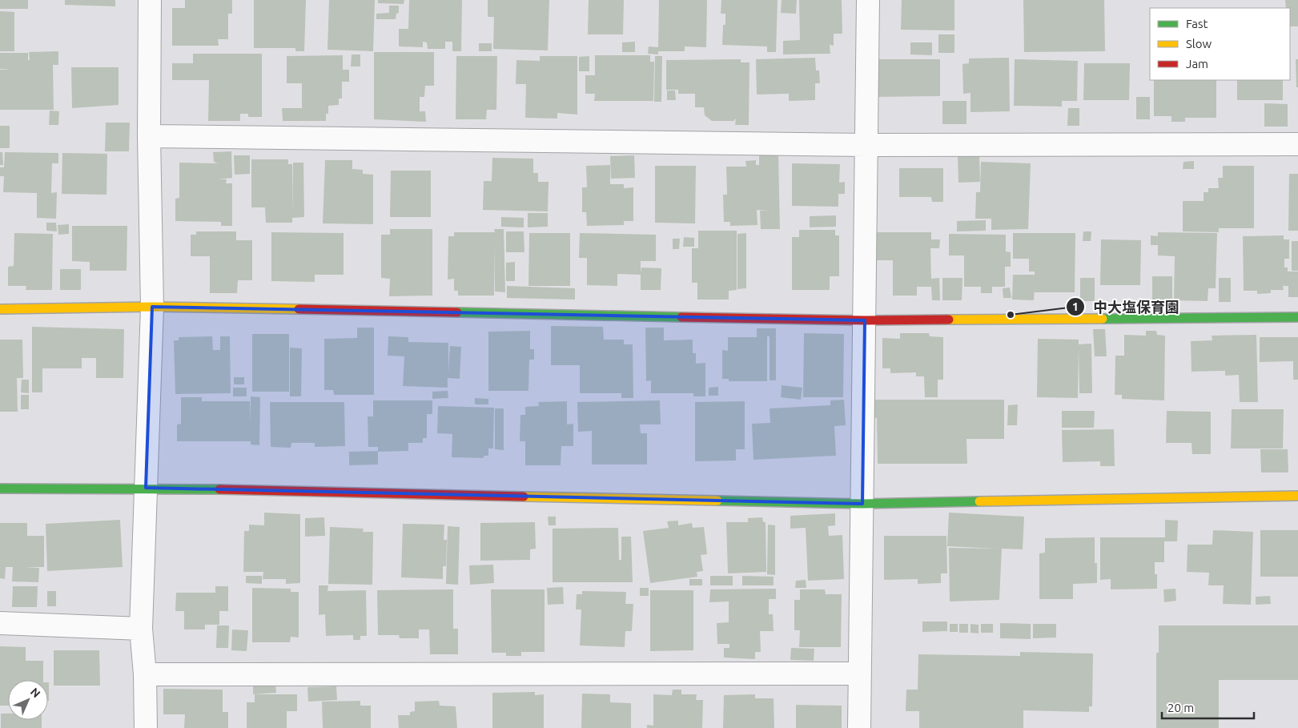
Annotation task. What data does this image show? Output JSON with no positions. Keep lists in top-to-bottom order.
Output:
{
  "places": ["中大塩保育園"],
  "legend": ["Fast", "Slow", "Jam"],
  "scale_bar": "20 m",
  "north": "top right"
}
